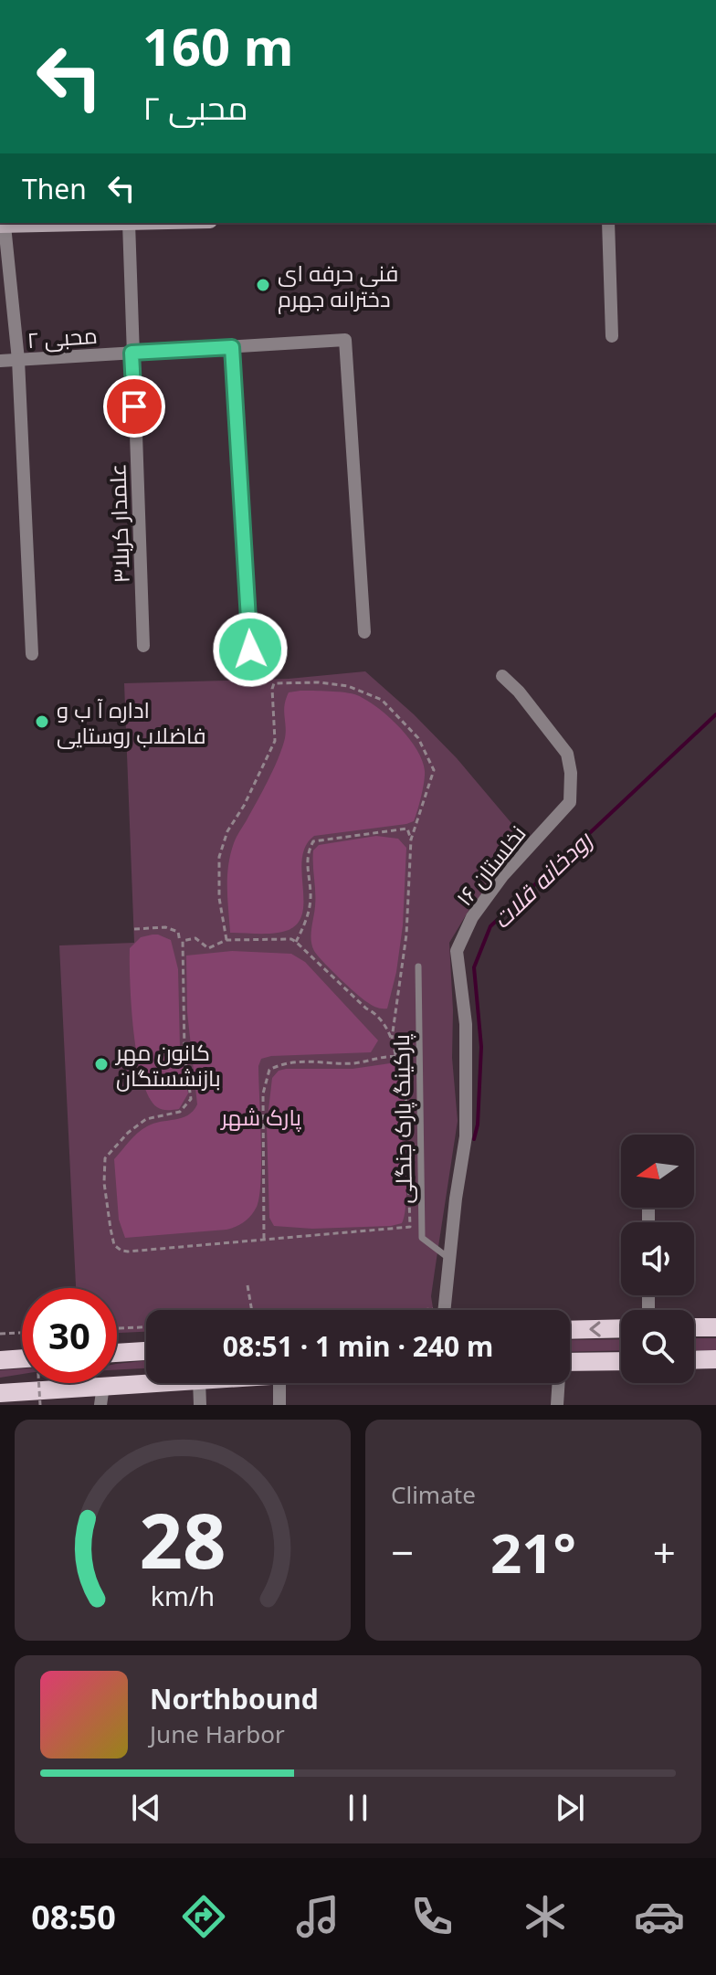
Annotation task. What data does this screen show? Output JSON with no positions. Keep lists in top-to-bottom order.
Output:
{
  "streets": {
    "street": ["محبی ۲", "علمدار کربلا۳", "نخلستان ۱۶"],
    "lane": ["پارکینگ پارک جنگلی"]
  },
  "crossings": [
    ["محبی ۲", "علمدار کربلا۳"],
    ["نخلستان ۱۶", "پارکینگ پارک جنگلی"]
  ],
  "water": ["رودخانه قلات"],
  "parks": ["پارک شهر"],
  "places": ["فنی حرفه ای دخترانه جهرم", "اداره آ ب و فاضلاب روستایی", "کانون مهر بازنشستگان"],
  "north": "left",
  "page": {
    "turn": ["160 m", "محبی ۲"],
    "then": "Then",
    "limit": "30",
    "trip": "08:51 · 1 min · 240 m",
    "tile": "Climate",
    "heat": ["−", "21°", "+"],
    "song": ["Northbound", "June Harbor"],
    "tabs": "08:50",
    "gauge": ["28", "km/h"]
  }
}
